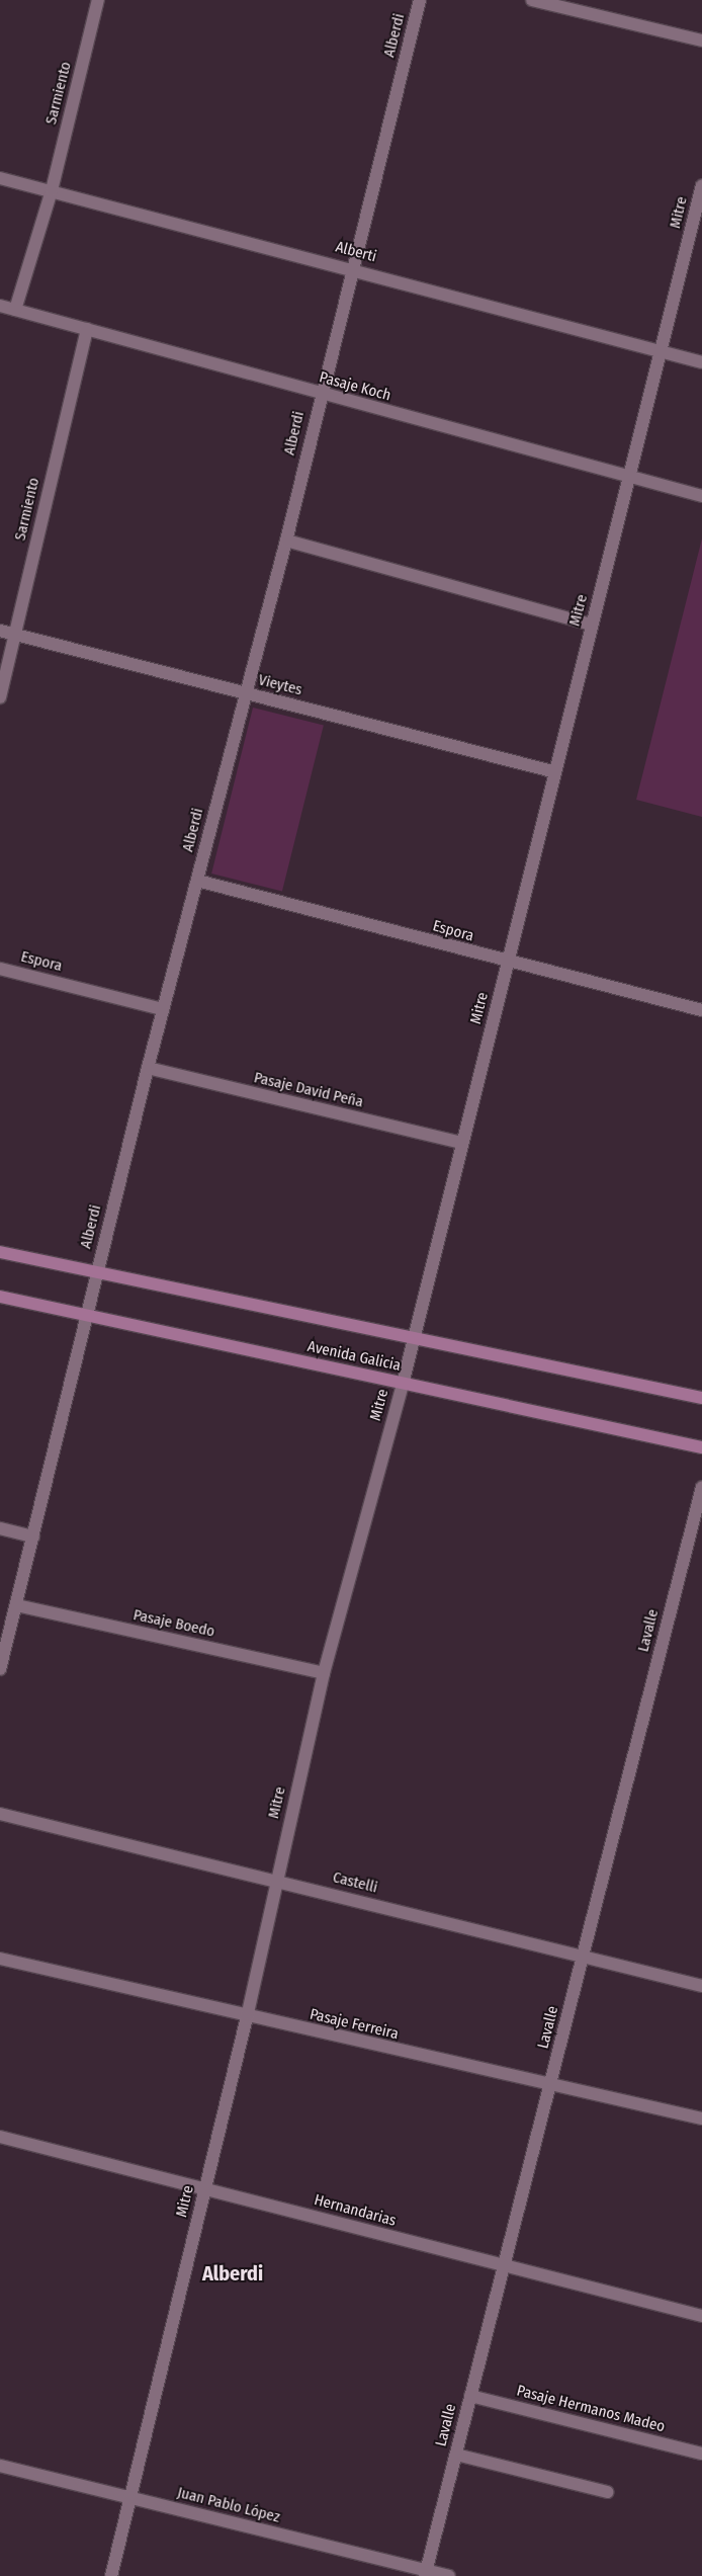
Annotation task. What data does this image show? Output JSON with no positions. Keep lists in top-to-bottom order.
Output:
{
  "streets": {
    "main road": ["Avenida Galicia"],
    "street": [
      "Alberdi",
      "Sarmiento",
      "Mitre",
      "Alberti",
      "Pasaje Koch",
      "Vieytes",
      "Espora",
      "Pasaje David Peña",
      "Pasaje Boedo",
      "Lavalle",
      "Castelli",
      "Pasaje Ferreira",
      "Hernandarias",
      "Pasaje Hermanos Madeo",
      "Juan Pablo López"
    ]
  },
  "crossings": [
    ["Alberdi", "Alberti"],
    ["Alberdi", "Pasaje Koch"],
    ["Alberdi", "Vieytes"],
    ["Alberdi", "Espora"],
    ["Alberdi", "Pasaje David Peña"],
    ["Alberdi", "Avenida Galicia"],
    ["Alberdi", "Pasaje Boedo"],
    ["Sarmiento", "Alberti"],
    ["Sarmiento", "Pasaje Koch"],
    ["Sarmiento", "Vieytes"],
    ["Mitre", "Alberti"],
    ["Mitre", "Pasaje Koch"],
    ["Mitre", "Vieytes"],
    ["Mitre", "Espora"],
    ["Mitre", "Pasaje David Peña"],
    ["Mitre", "Avenida Galicia"],
    ["Mitre", "Pasaje Boedo"],
    ["Mitre", "Castelli"],
    ["Mitre", "Pasaje Ferreira"],
    ["Mitre", "Hernandarias"],
    ["Mitre", "Juan Pablo López"],
    ["Lavalle", "Castelli"],
    ["Lavalle", "Pasaje Ferreira"],
    ["Lavalle", "Hernandarias"],
    ["Lavalle", "Pasaje Hermanos Madeo"],
    ["Lavalle", "Juan Pablo López"]
  ],
  "districts": ["Alberdi"]
}
